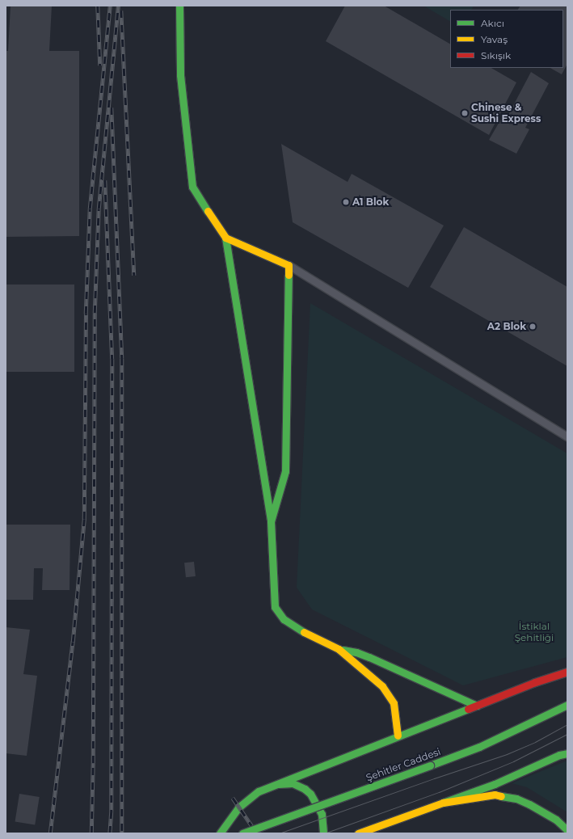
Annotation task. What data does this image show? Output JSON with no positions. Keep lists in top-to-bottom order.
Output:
{
  "streets": {
    "main road": ["Şehitler Caddesi"]
  },
  "parks": ["İstiklal Şehitliği"],
  "places": ["Chinese & Sushi Express", "A1 Blok", "A2 Blok"],
  "legend": ["Akıcı", "Yavaş", "Sıkışık"]
}
